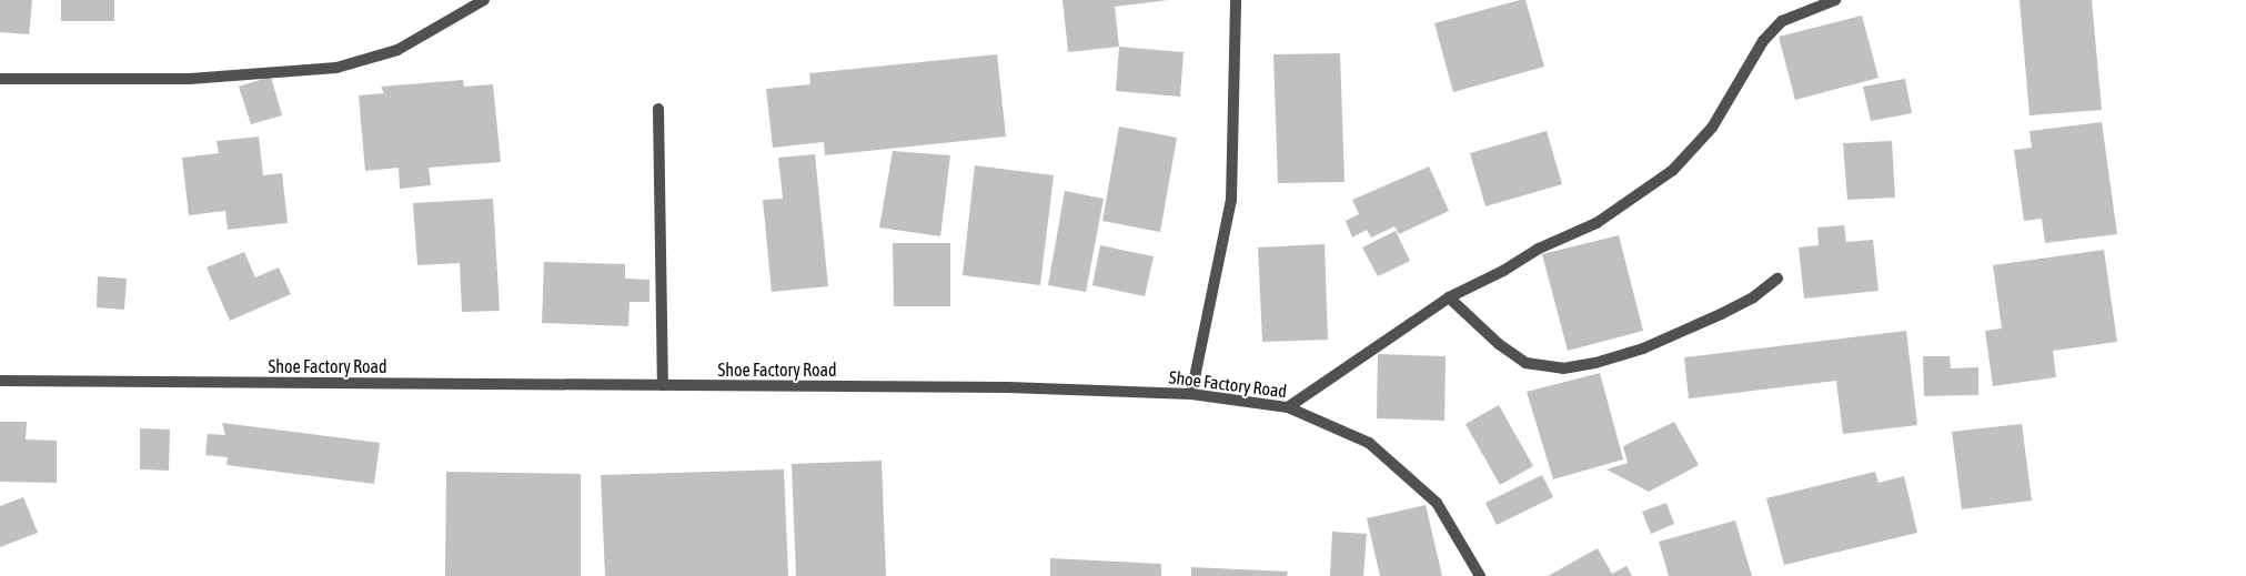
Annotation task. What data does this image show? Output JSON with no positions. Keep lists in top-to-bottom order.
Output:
{
  "streets": {
    "street": ["Shoe Factory Road"]
  }
}
